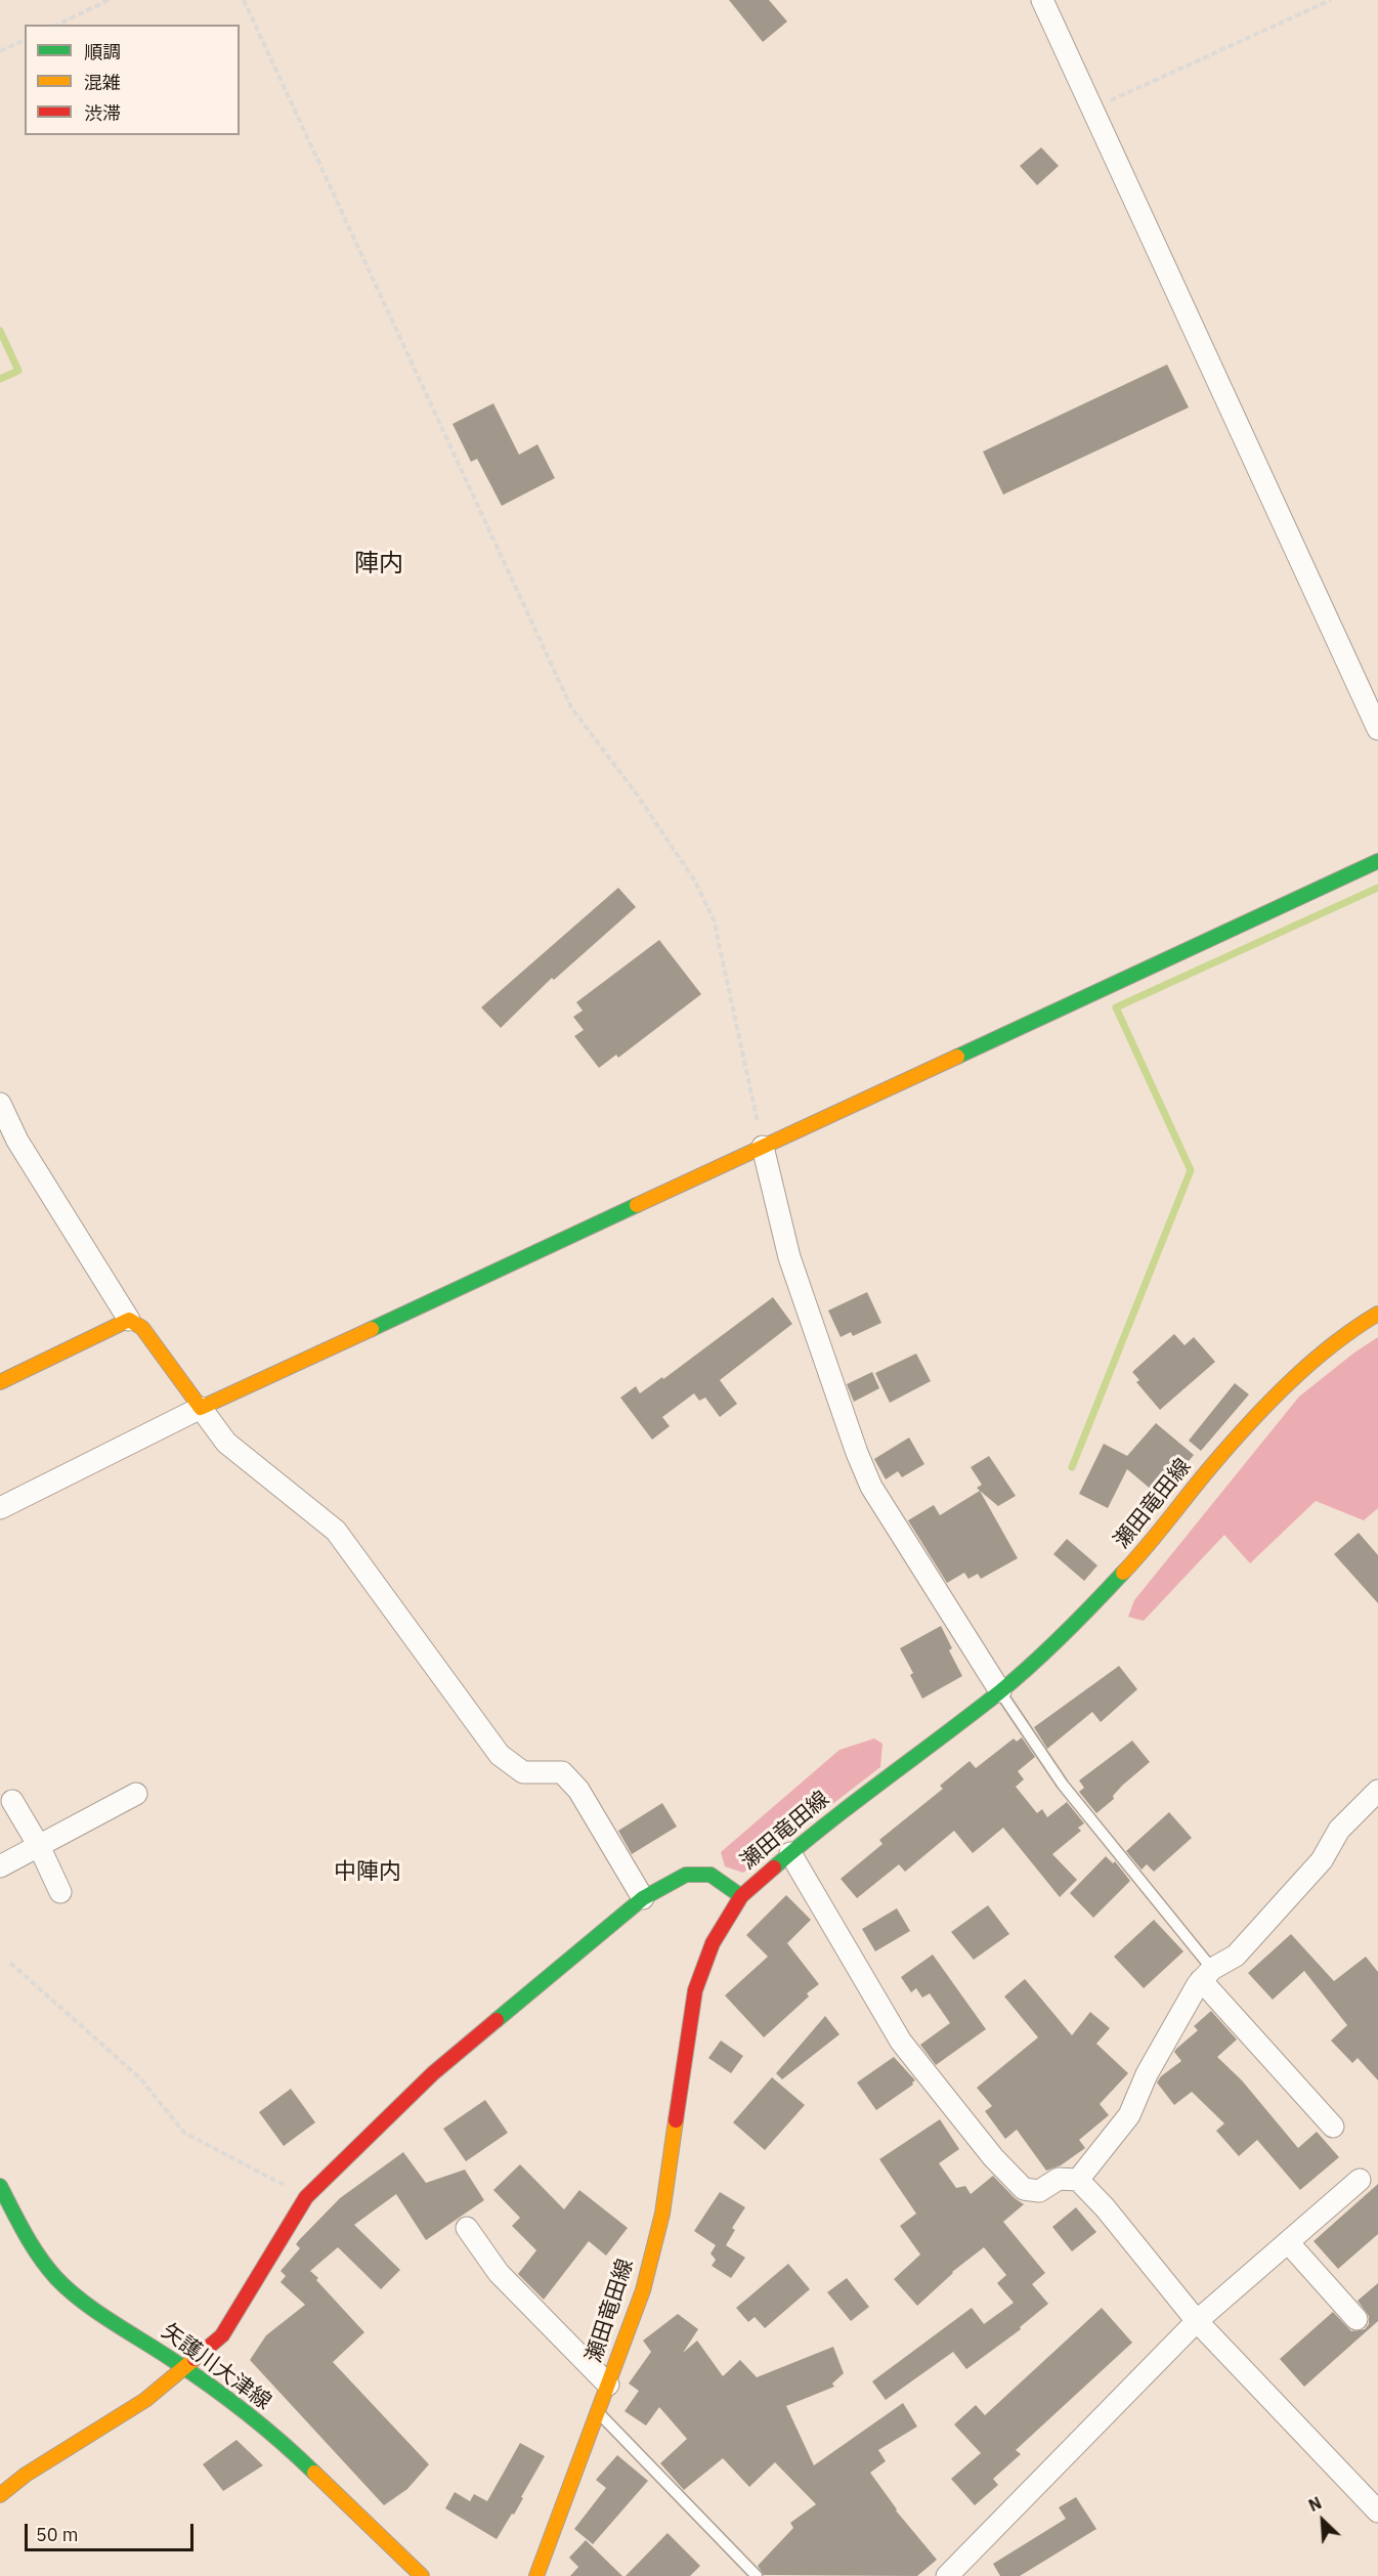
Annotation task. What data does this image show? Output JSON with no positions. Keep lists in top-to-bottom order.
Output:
{
  "streets": {
    "street": ["瀬田竜田線", "矢護川大津線"]
  },
  "districts": ["陣内", "中陣内"],
  "legend": ["順調", "混雑", "渋滞"],
  "scale_bar": "50 m",
  "north": "top left"
}
